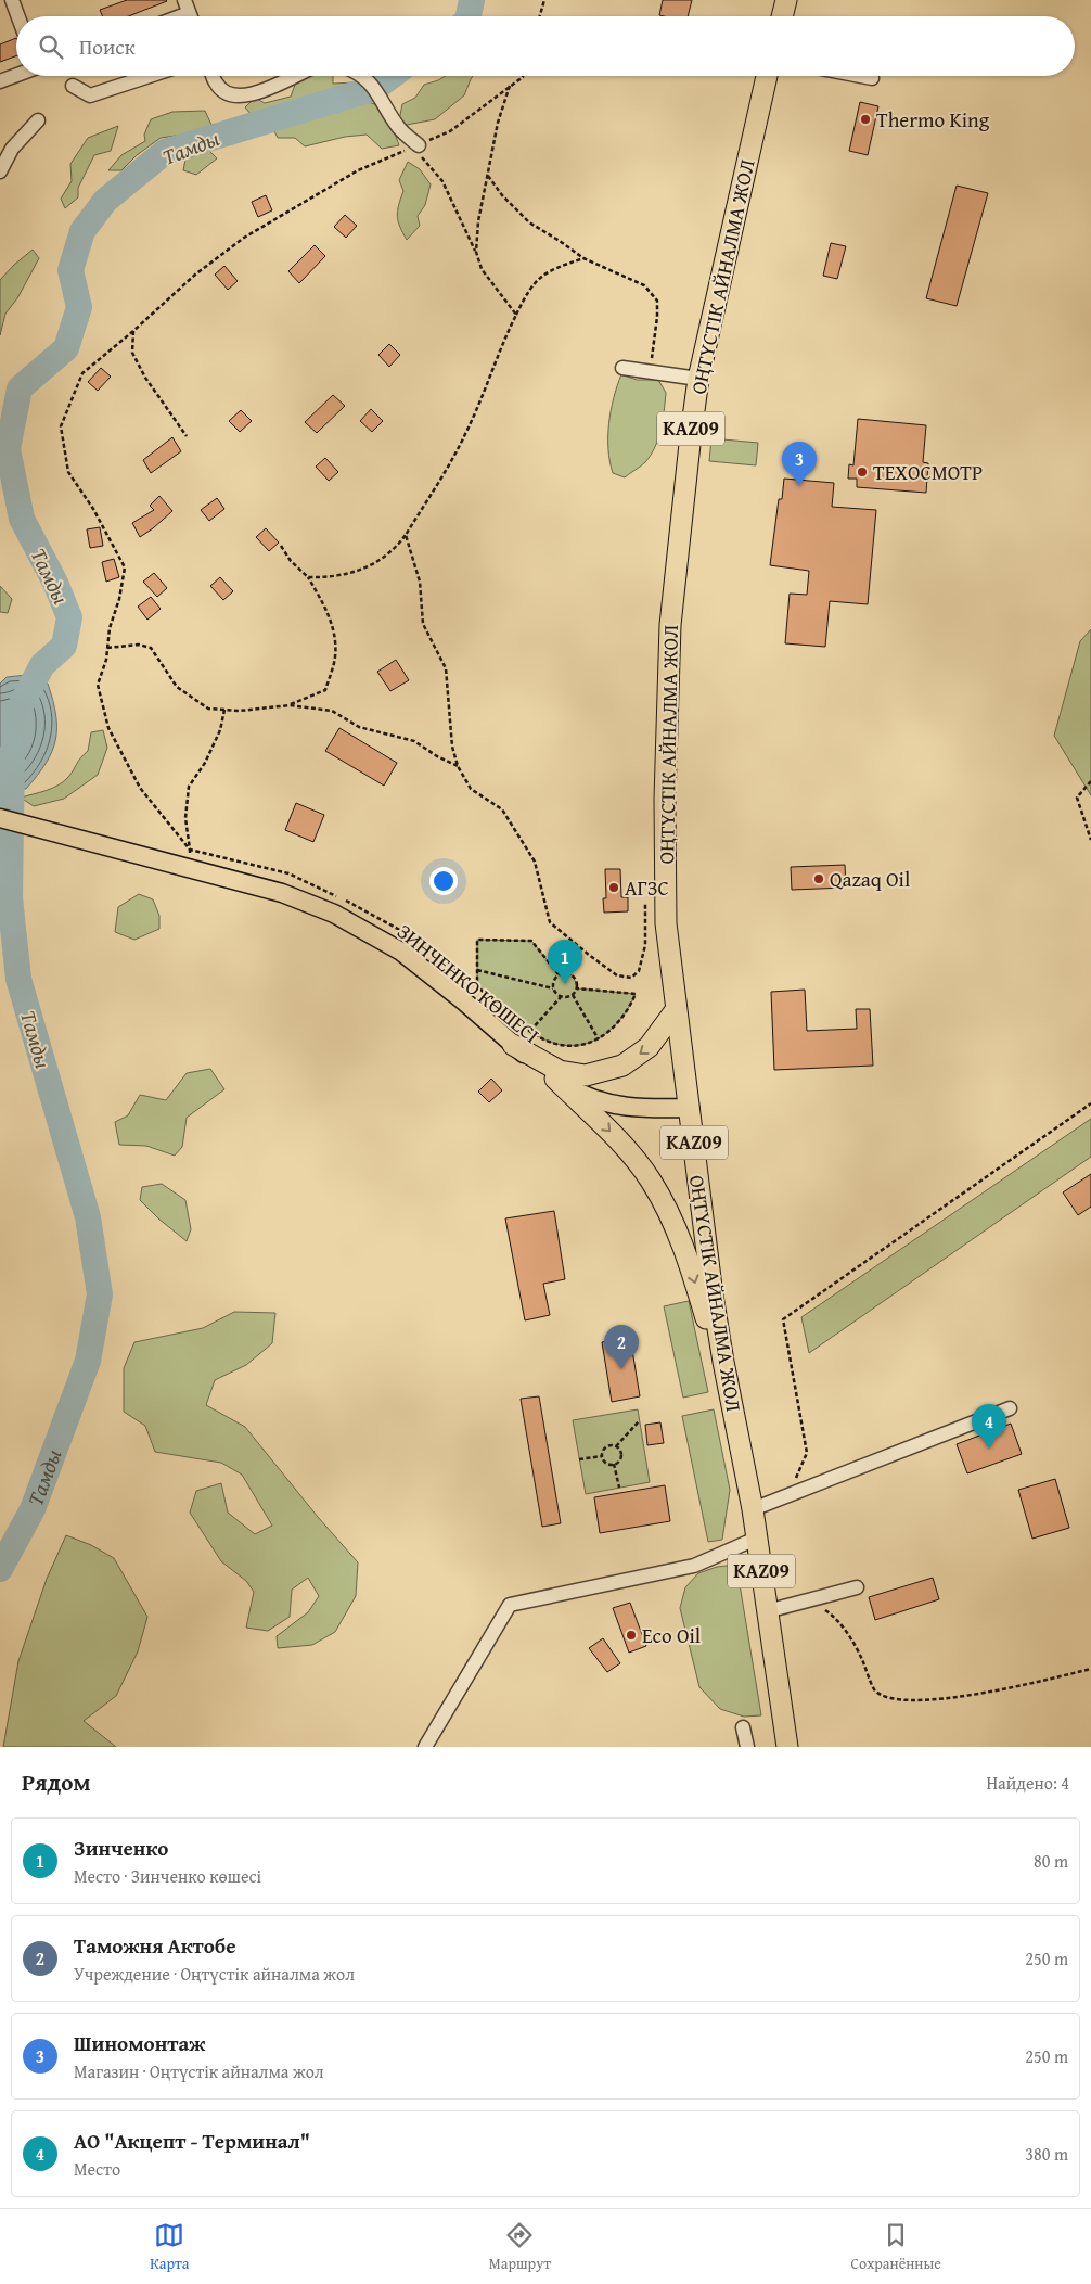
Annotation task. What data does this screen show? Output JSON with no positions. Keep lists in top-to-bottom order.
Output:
{
  "streets": {
    "highway": ["ОҢТҮСТІК АЙНАЛМА ЖОЛ", "KAZ09"],
    "main road": ["ЗИНЧЕНКО КӨШЕСІ"]
  },
  "crossings": [
    ["ОҢТҮСТІК АЙНАЛМА ЖОЛ", "ЗИНЧЕНКО КӨШЕСІ"]
  ],
  "water": ["Тамды"],
  "places": [
    "Thermo King",
    "ТЕХОСМОТР",
    "Qazaq Oil",
    "АГЗС",
    "Eco Oil"
  ],
  "page": {
    "search": "Поиск",
    "pins": [
      "3",
      "1",
      "2",
      "4"
    ],
    "heading": ["Рядом", "Найдено: 4"],
    "list": [
      {
        "mark": "1",
        "name": "Зинченко",
        "note": "Место · Зинченко көшесі",
        "value": "80 m"
      },
      {
        "mark": "2",
        "name": "Таможня Актобе",
        "note": "Учреждение · Оңтүстік айналма жол",
        "value": "250 m"
      },
      {
        "mark": "3",
        "name": "Шиномонтаж",
        "note": "Магазин · Оңтүстік айналма жол",
        "value": "250 m"
      },
      {
        "mark": "4",
        "name": "АО \"Акцепт - Терминал\"",
        "note": "Место",
        "value": "380 m"
      }
    ],
    "nav": ["Карта", "Маршрут", "Сохранённые"]
  }
}
